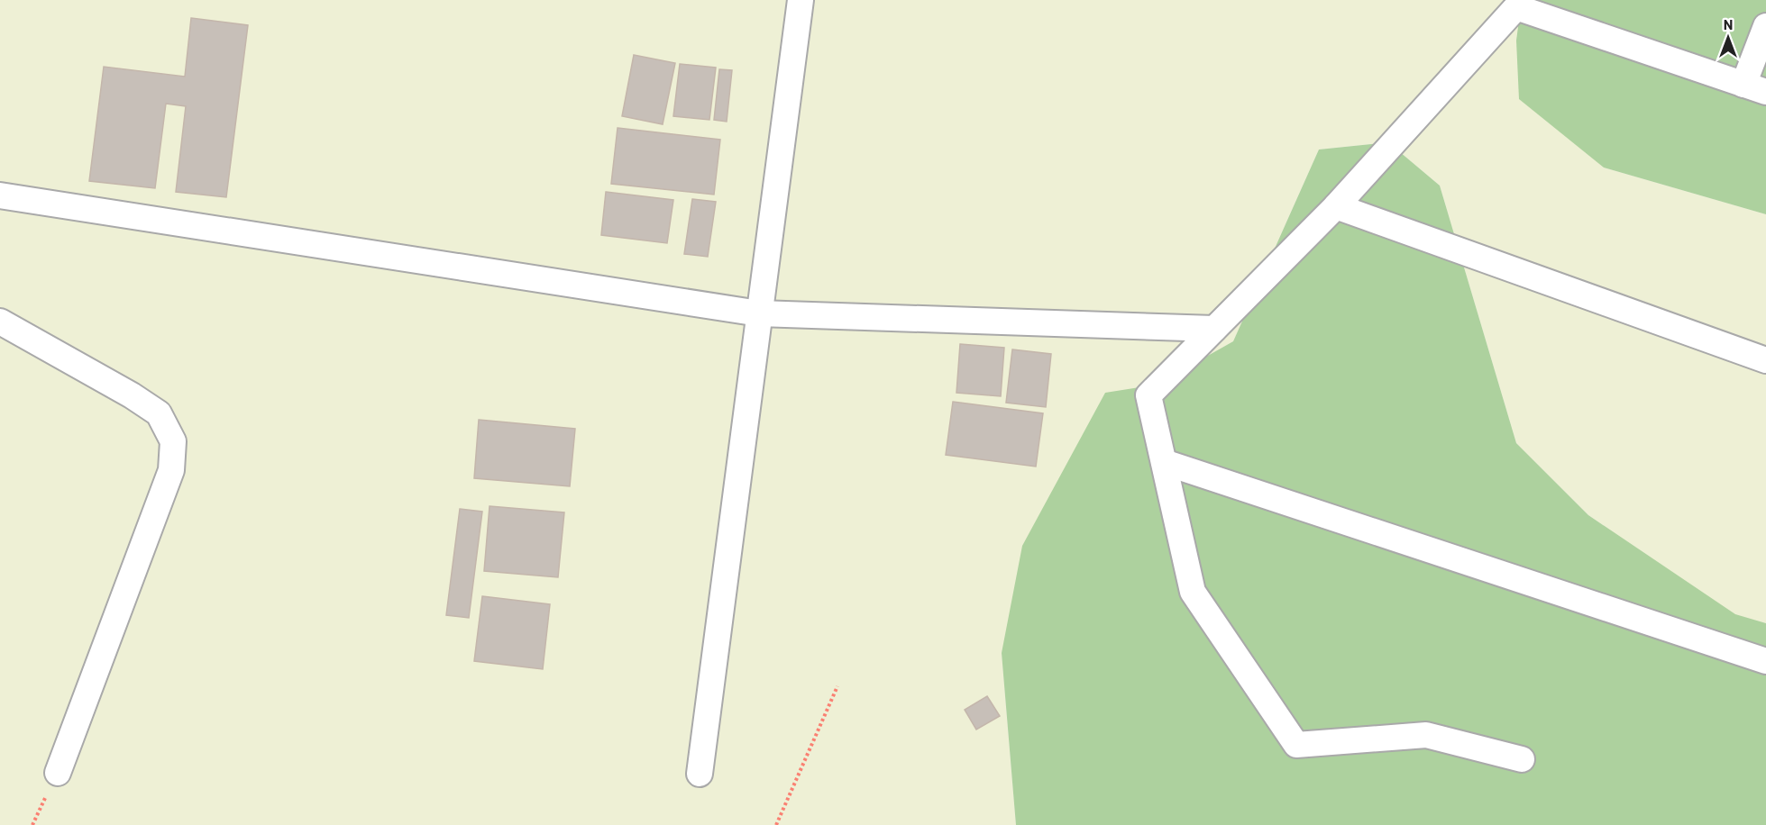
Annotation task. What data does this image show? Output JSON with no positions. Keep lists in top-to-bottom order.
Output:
{
  "north": "top"
}
